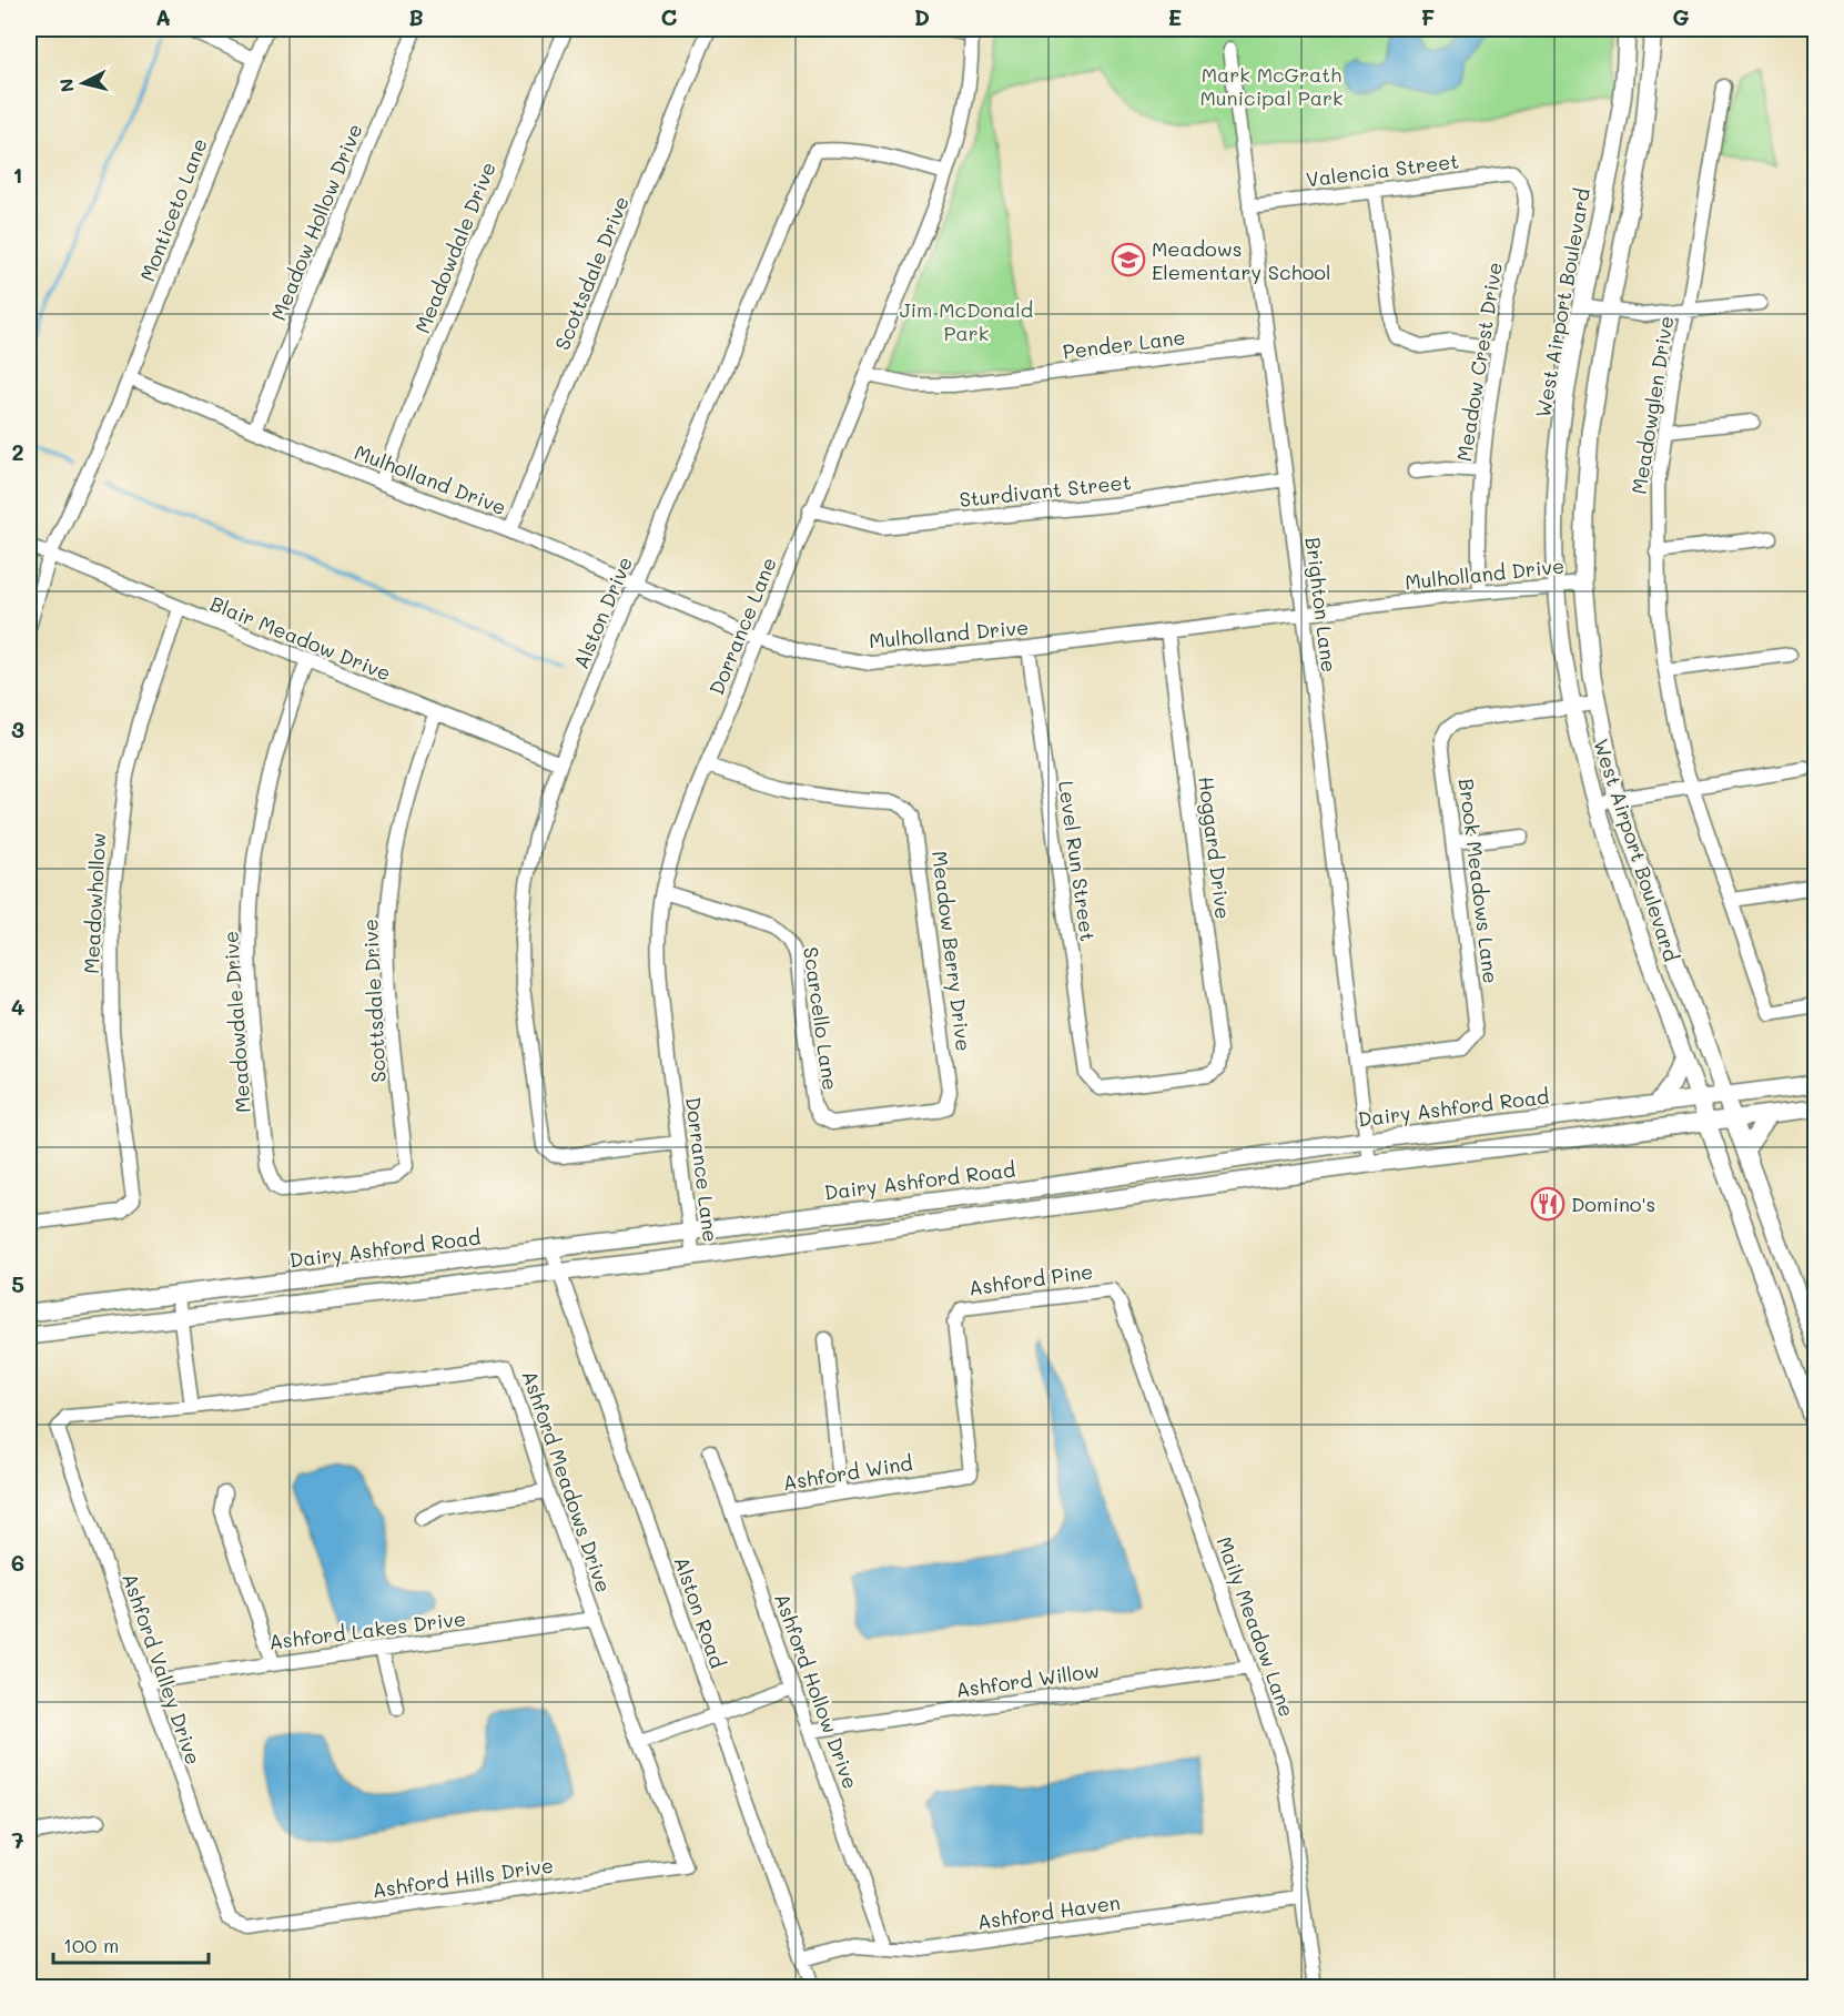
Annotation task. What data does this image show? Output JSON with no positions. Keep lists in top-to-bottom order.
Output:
{
  "streets": {
    "main road": ["West Airport Boulevard", "Dairy Ashford Road"],
    "street": [
      "Valencia Street",
      "Monticeto Lane",
      "Meadow Hollow Drive",
      "Meadowdale Drive",
      "Scottsdale Drive",
      "Pender Lane",
      "Meadow Crest Drive",
      "Meadowglen Drive",
      "Mulholland Drive",
      "Sturdivant Street",
      "Brighton Lane",
      "Alston Drive",
      "Dorrance Lane",
      "Blair Meadow Drive",
      "Hoggard Drive",
      "Level Run Street",
      "Brook Meadows Lane",
      "Meadowhollow",
      "Meadow Berry Drive",
      "Scarcello Lane",
      "Ashford Pine",
      "Ashford Wind",
      "Ashford Meadows Drive",
      "Alston Road",
      "Maily Meadow Lane",
      "Ashford Lakes Drive",
      "Ashford Valley Drive",
      "Ashford Willow",
      "Ashford Hollow Drive",
      "Ashford Hills Drive",
      "Ashford Haven"
    ]
  },
  "crossings": [
    ["Valencia Street", "Meadow Crest Drive"],
    ["Valencia Street", "Brighton Lane"],
    ["Monticeto Lane", "Mulholland Drive"],
    ["Monticeto Lane", "Blair Meadow Drive"],
    ["Meadow Hollow Drive", "Mulholland Drive"],
    ["Meadowdale Drive", "Scottsdale Drive"],
    ["Meadowdale Drive", "Mulholland Drive"],
    ["Meadowdale Drive", "Blair Meadow Drive"],
    ["Scottsdale Drive", "Mulholland Drive"],
    ["Scottsdale Drive", "Blair Meadow Drive"],
    ["West Airport Boulevard", "Mulholland Drive"],
    ["West Airport Boulevard", "Brook Meadows Lane"],
    ["West Airport Boulevard", "Dairy Ashford Road"],
    ["Pender Lane", "Brighton Lane"],
    ["Pender Lane", "Dorrance Lane"],
    ["Meadow Crest Drive", "Mulholland Drive"],
    ["Mulholland Drive", "Brighton Lane"],
    ["Mulholland Drive", "Alston Drive"],
    ["Mulholland Drive", "Dorrance Lane"],
    ["Mulholland Drive", "Hoggard Drive"],
    ["Mulholland Drive", "Level Run Street"],
    ["Sturdivant Street", "Brighton Lane"],
    ["Sturdivant Street", "Dorrance Lane"],
    ["Brighton Lane", "Brook Meadows Lane"],
    ["Brighton Lane", "Dairy Ashford Road"],
    ["Alston Drive", "Dorrance Lane"],
    ["Alston Drive", "Blair Meadow Drive"],
    ["Dorrance Lane", "Meadow Berry Drive"],
    ["Dorrance Lane", "Scarcello Lane"],
    ["Dorrance Lane", "Dairy Ashford Road"],
    ["Blair Meadow Drive", "Meadowhollow"],
    ["Hoggard Drive", "Level Run Street"],
    ["Meadow Berry Drive", "Scarcello Lane"],
    ["Dairy Ashford Road", "Alston Road"],
    ["Ashford Pine", "Ashford Wind"],
    ["Ashford Pine", "Maily Meadow Lane"],
    ["Ashford Wind", "Ashford Hollow Drive"],
    ["Ashford Meadows Drive", "Ashford Lakes Drive"],
    ["Ashford Meadows Drive", "Ashford Valley Drive"],
    ["Ashford Meadows Drive", "Ashford Hills Drive"],
    ["Alston Road", "Ashford Haven"],
    ["Maily Meadow Lane", "Ashford Willow"],
    ["Maily Meadow Lane", "Ashford Haven"],
    ["Ashford Lakes Drive", "Ashford Valley Drive"],
    ["Ashford Valley Drive", "Ashford Hills Drive"],
    ["Ashford Willow", "Ashford Hollow Drive"],
    ["Ashford Hollow Drive", "Ashford Haven"]
  ],
  "parks": ["Mark McGrath Municipal Park", "Jim McDonald Park"],
  "places": {
    "school or university": ["Meadows Elementary School"],
    "restaurant": ["Domino's"]
  },
  "scale_bar": "100 m",
  "north": "left",
  "grid": {
    "columns": [
      "A",
      "B",
      "C",
      "D",
      "E",
      "F",
      "G"
    ],
    "rows": [
      "1",
      "2",
      "3",
      "4",
      "5",
      "6",
      "7"
    ]
  }
}
